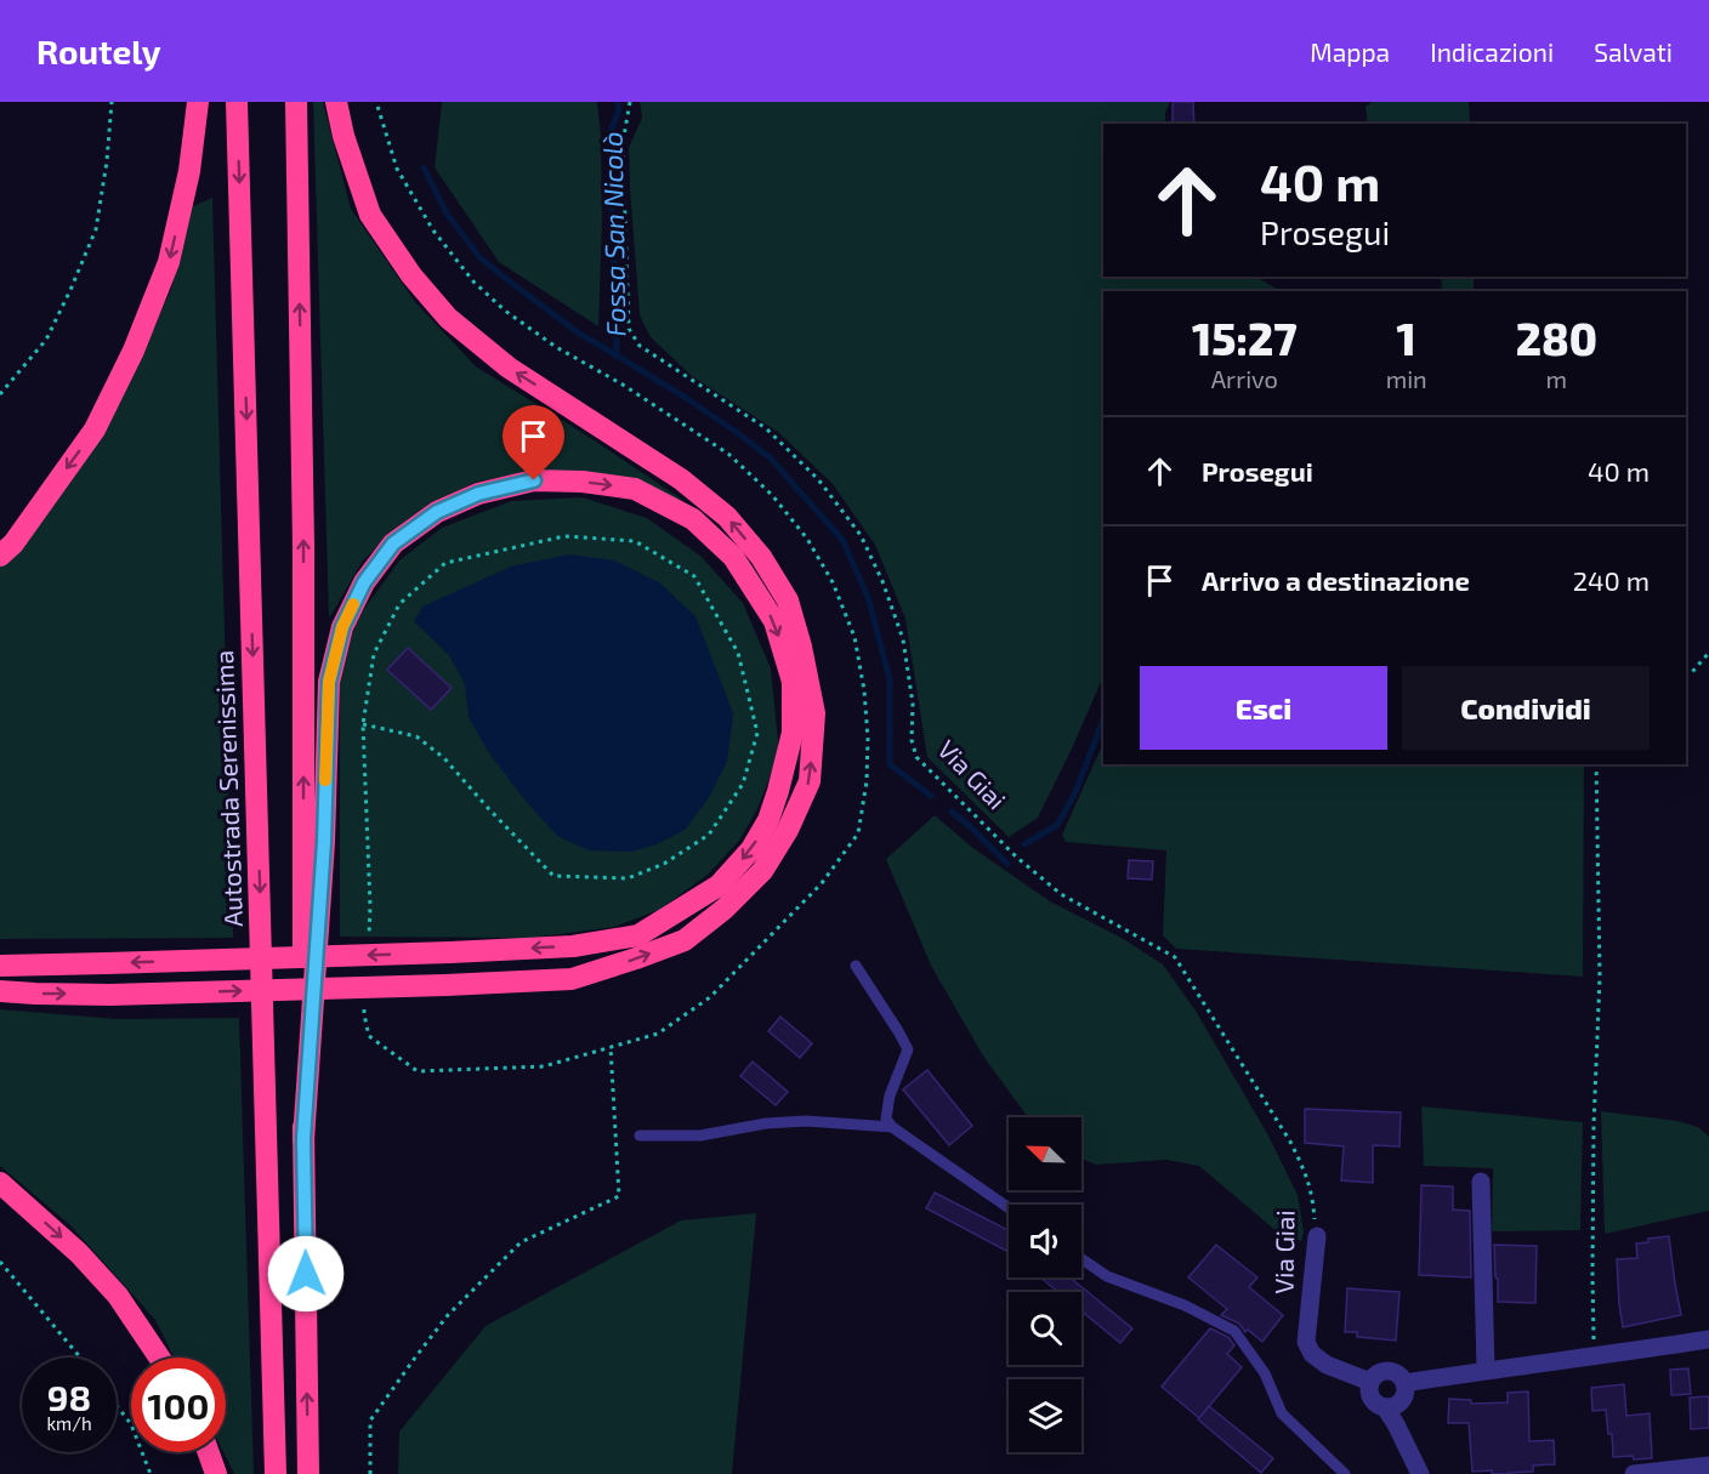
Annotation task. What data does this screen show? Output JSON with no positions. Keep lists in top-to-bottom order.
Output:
{
  "streets": {
    "highway": ["Autostrada Serenissima"],
    "street": ["Via Giai"]
  },
  "water": ["Fossa San Nicolò"],
  "north": "top left",
  "page": {
    "header": "Routely",
    "nav": ["Mappa", "Indicazioni", "Salvati"],
    "turn": ["40 m", "Prosegui"],
    "eta": [
      "15:27",
      "Arrivo",
      "1",
      "min",
      "280",
      "m"
    ],
    "list": [
      {
        "name": "Prosegui",
        "value": "40 m"
      },
      {
        "name": "Arrivo a destinazione",
        "value": "240 m"
      }
    ],
    "buttons": ["Esci", "Condividi"],
    "speed": "98 km/h",
    "limit": "100"
  }
}
